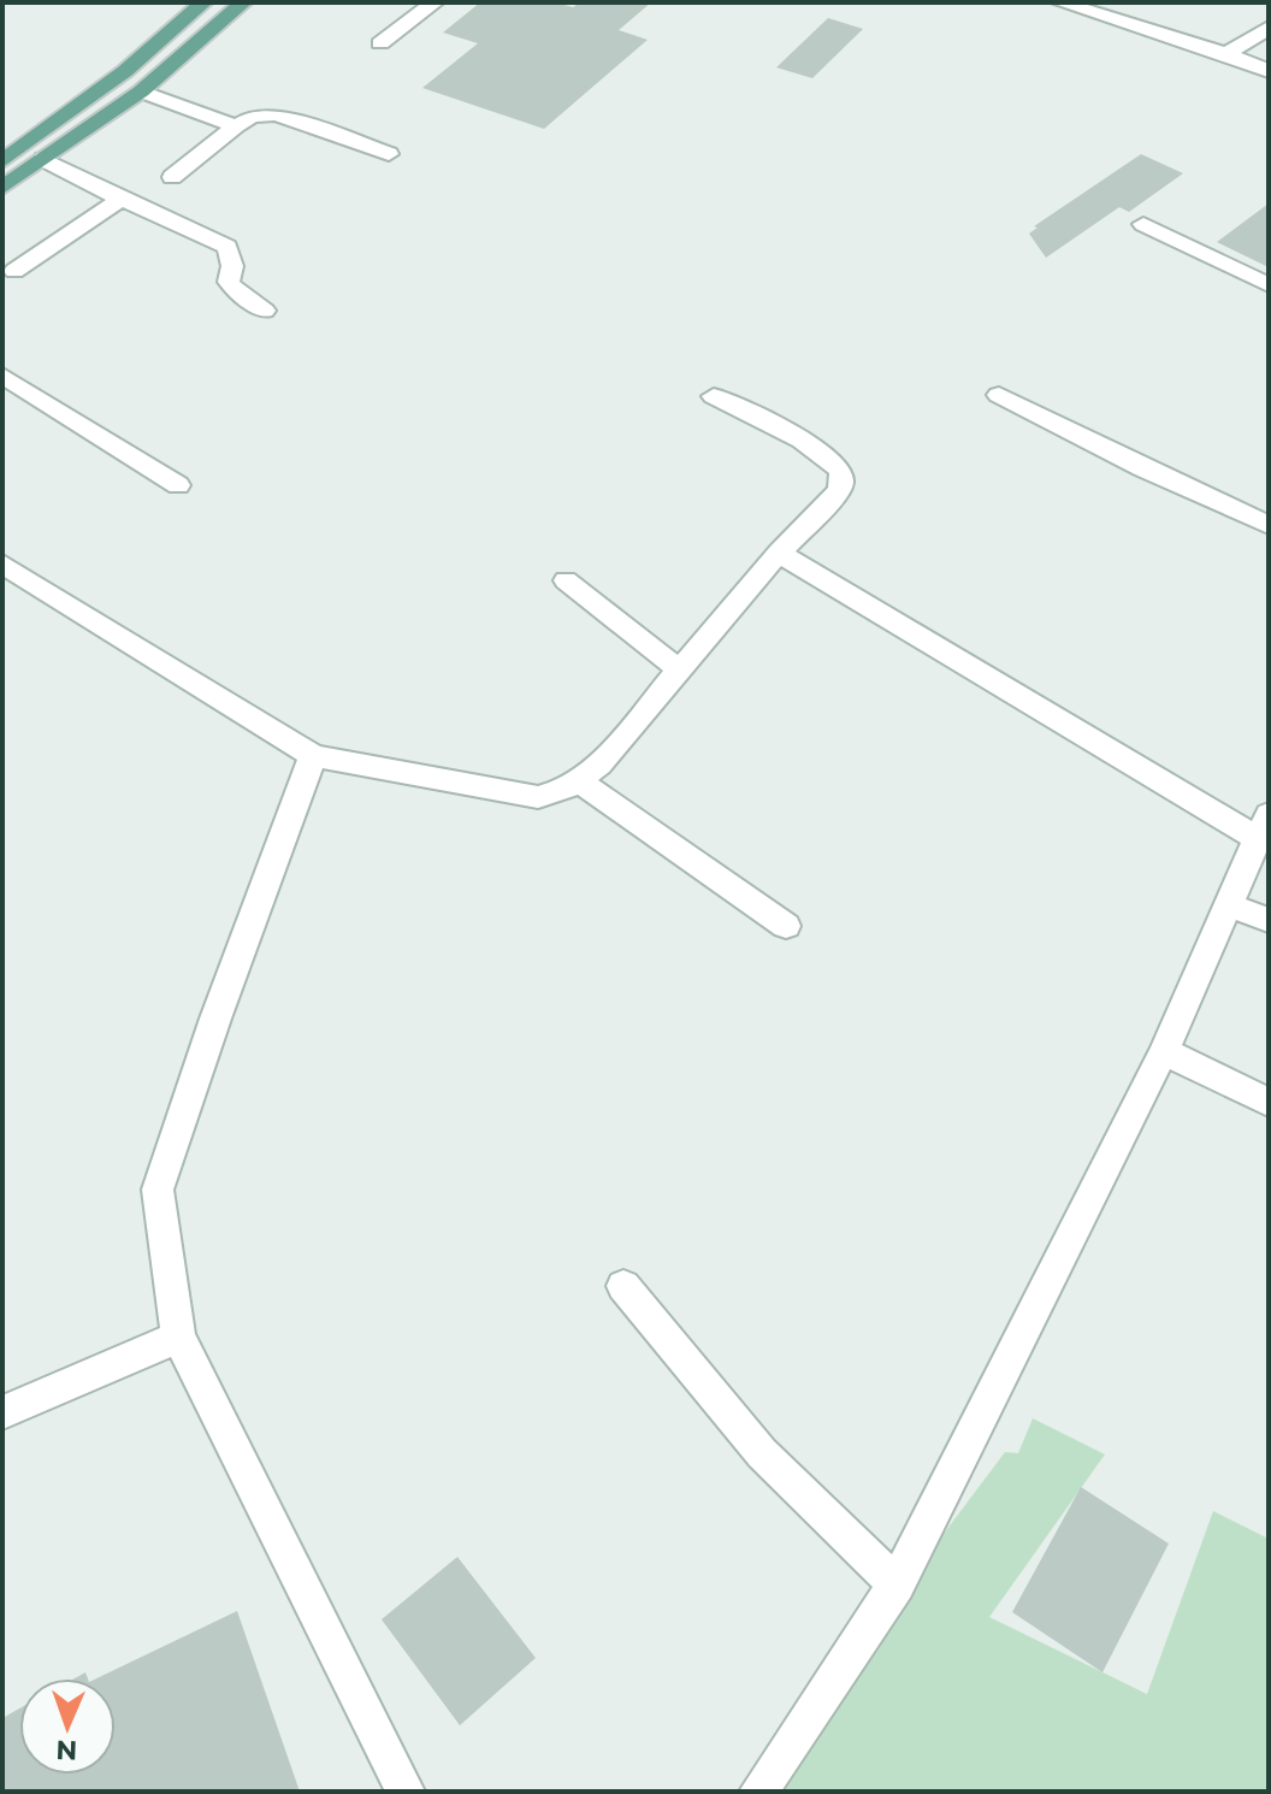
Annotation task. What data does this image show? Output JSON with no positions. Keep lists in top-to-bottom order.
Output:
{
  "north": "bottom"
}
